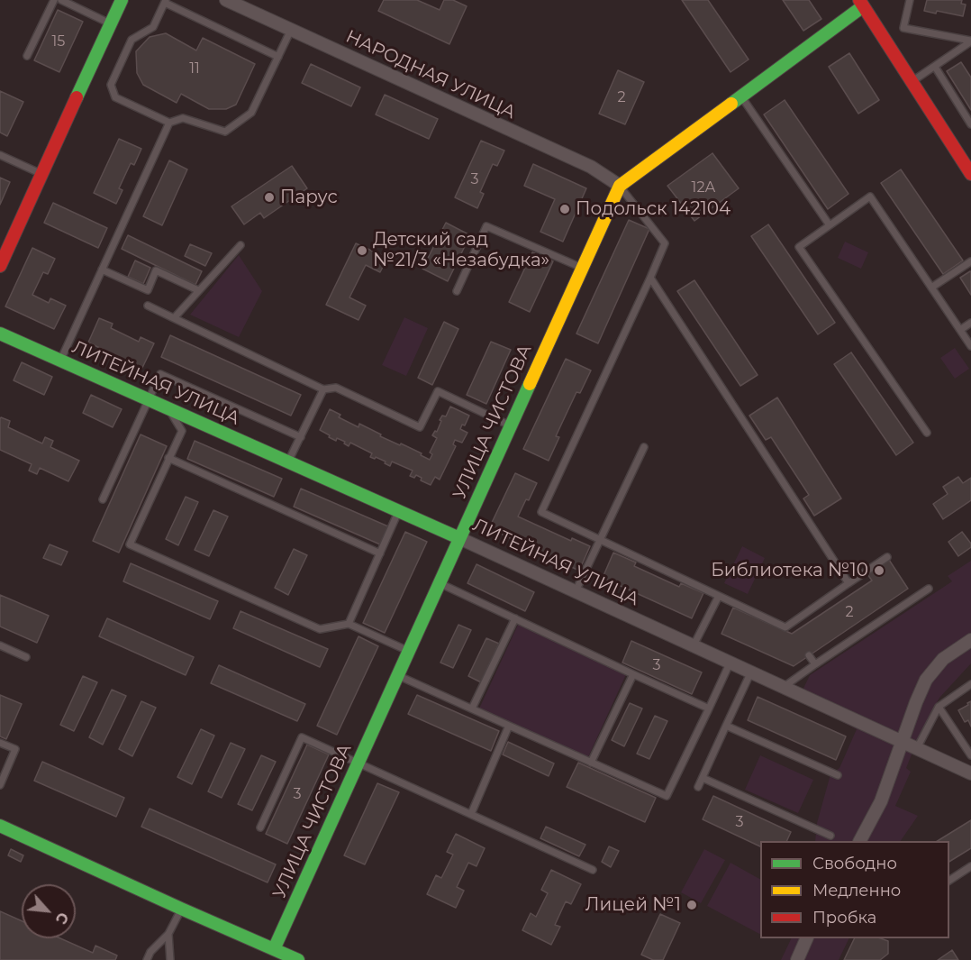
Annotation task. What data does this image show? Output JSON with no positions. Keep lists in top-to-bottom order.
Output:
{
  "streets": {
    "street": ["НАРОДНАЯ УЛИЦА", "ЛИТЕЙНАЯ УЛИЦА", "УЛИЦА ЧИСТОВА"]
  },
  "crossings": [
    ["НАРОДНАЯ УЛИЦА", "УЛИЦА ЧИСТОВА"],
    ["ЛИТЕЙНАЯ УЛИЦА", "УЛИЦА ЧИСТОВА"]
  ],
  "places": [
    "Парус",
    "Подольск 142104",
    "Детский сад №21/3 «Незабудка»",
    "Библиотека №10",
    "Лицей №1"
  ],
  "house_numbers": [
    "15",
    "11",
    "2",
    "3",
    "12А",
    "2",
    "3",
    "3",
    "3"
  ],
  "legend": ["Свободно", "Медленно", "Пробка"],
  "north": "bottom right"
}
